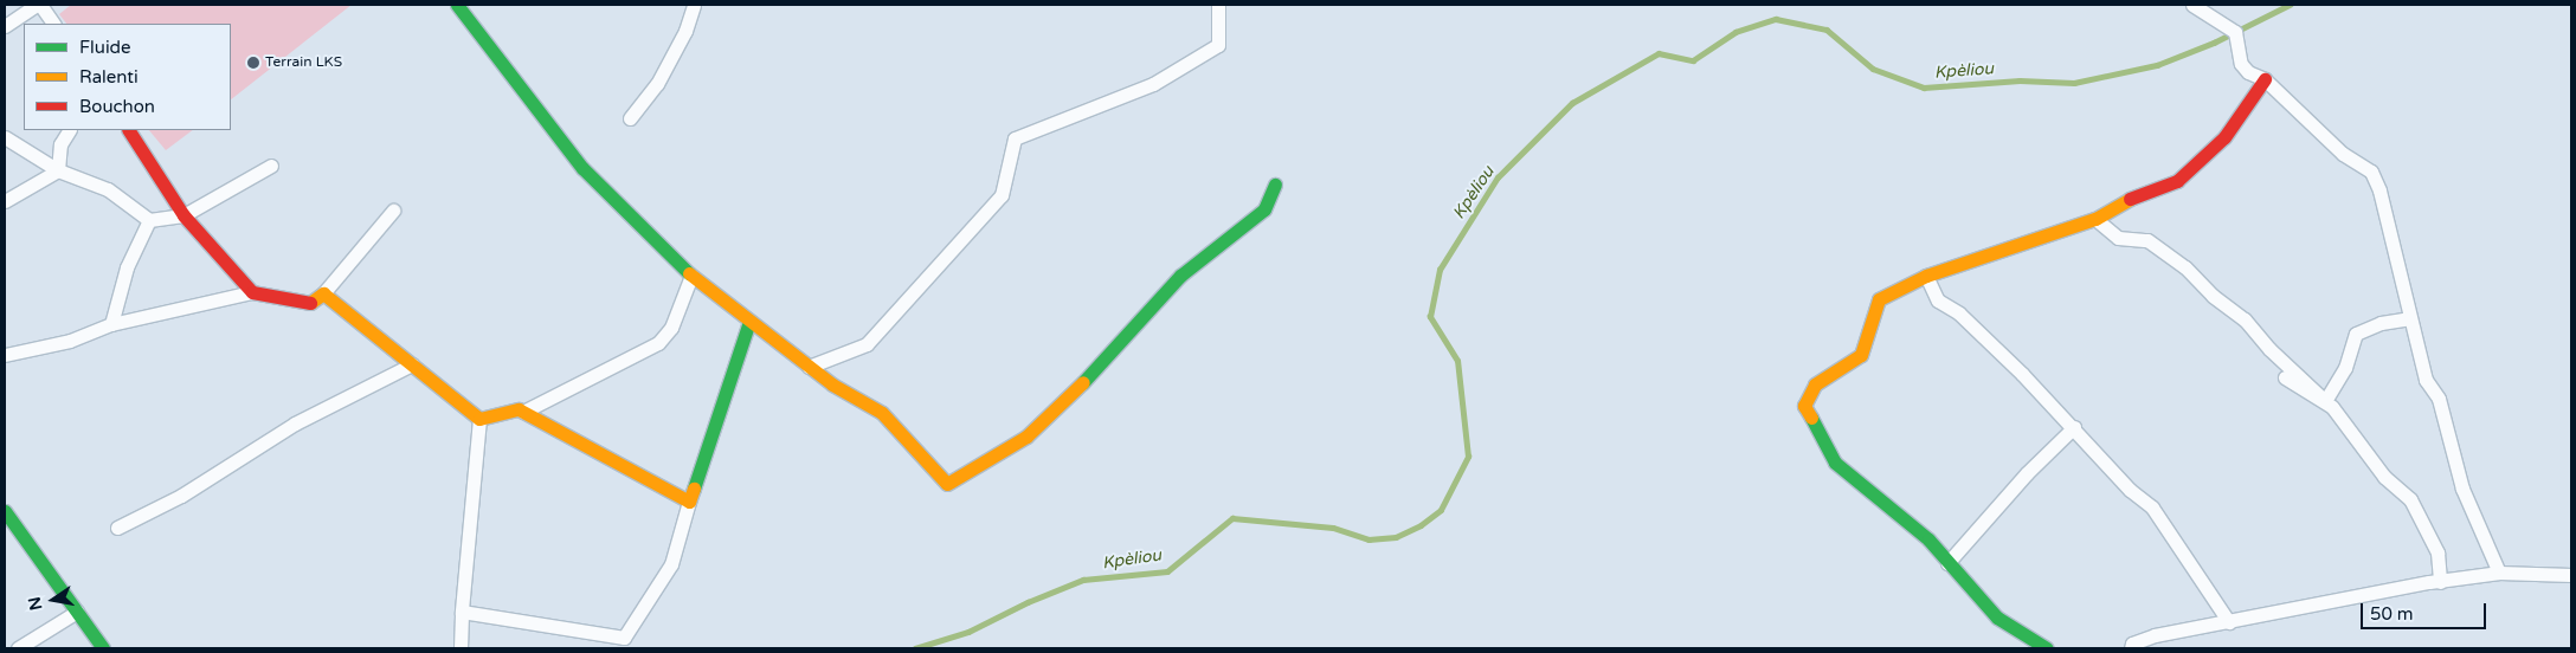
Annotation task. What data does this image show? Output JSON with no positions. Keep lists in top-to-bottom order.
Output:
{
  "water": ["Kpèliou"],
  "places": ["Terrain LKS"],
  "legend": ["Fluide", "Ralenti", "Bouchon"],
  "scale_bar": "50 m",
  "north": "left"
}
